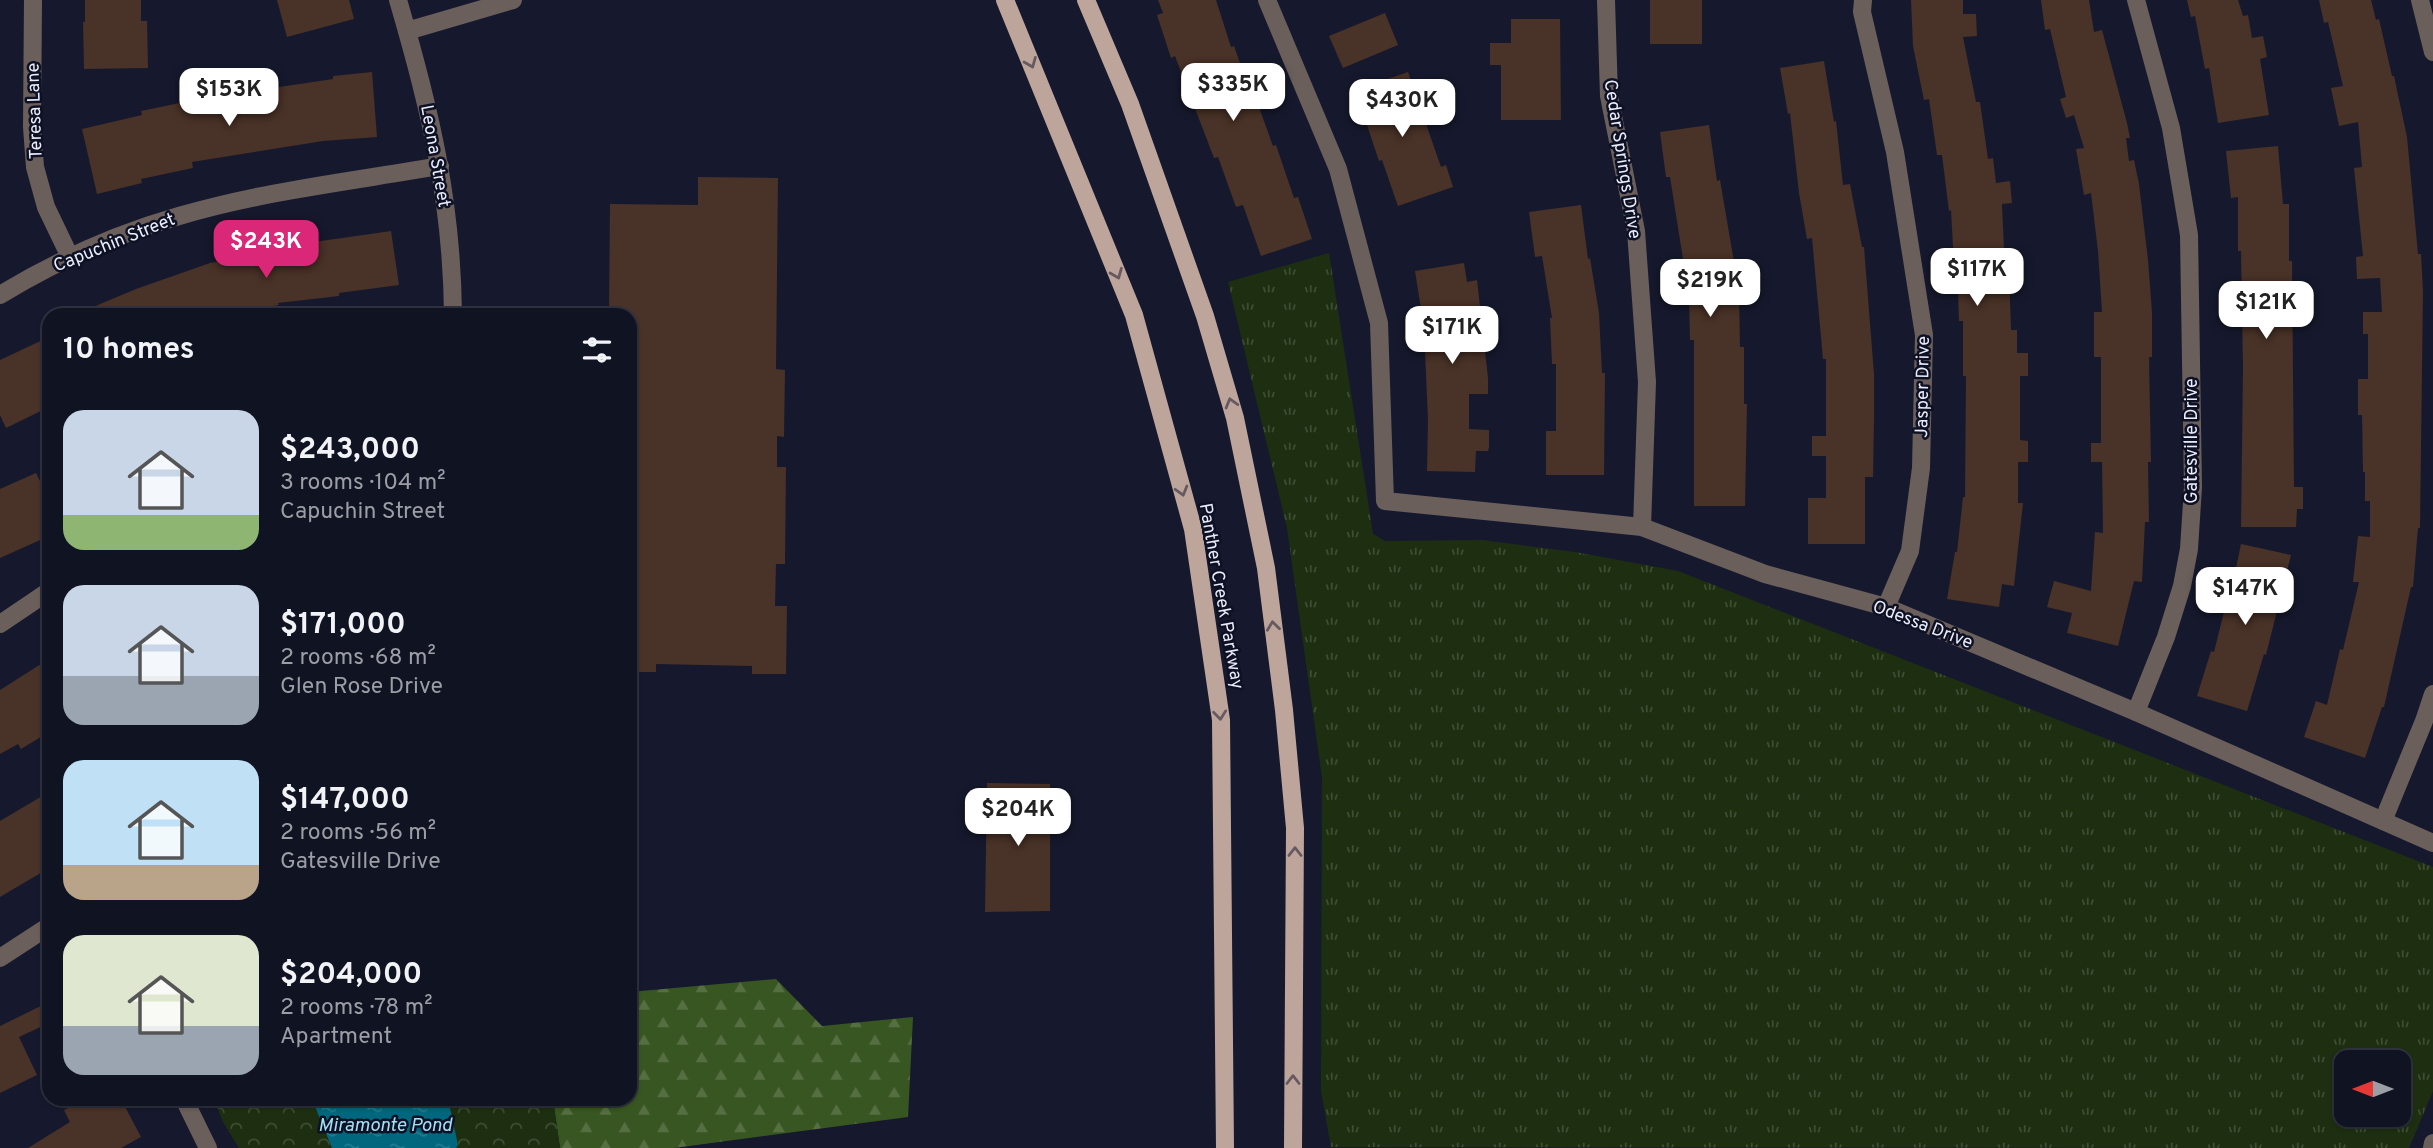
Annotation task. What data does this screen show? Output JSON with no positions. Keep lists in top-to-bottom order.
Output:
{
  "streets": {
    "main road": ["Panther Creek Parkway"],
    "street": [
      "Teresa Lane",
      "Leona Street",
      "Cedar Springs Drive",
      "Capuchin Street",
      "Jasper Drive",
      "Gatesville Drive",
      "Odessa Drive"
    ]
  },
  "crossings": [
    ["Teresa Lane", "Capuchin Street"],
    ["Leona Street", "Capuchin Street"],
    ["Cedar Springs Drive", "Odessa Drive"],
    ["Jasper Drive", "Odessa Drive"],
    ["Gatesville Drive", "Odessa Drive"]
  ],
  "water": ["Miramonte Pond"],
  "north": "left",
  "page": {
    "price": [
      "$335K",
      "$153K",
      "$430K",
      "$243K",
      "$117K",
      "$219K",
      "$121K",
      "$171K",
      "$147K",
      "$204K"
    ],
    "heading": "10 homes",
    "list": [
      {
        "name": "$243,000",
        "note": "3 rooms · 104 m² · Capuchin Street"
      },
      {
        "name": "$171,000",
        "note": "2 rooms · 68 m² · Glen Rose Drive"
      },
      {
        "name": "$147,000",
        "note": "2 rooms · 56 m² · Gatesville Drive"
      },
      {
        "name": "$204,000",
        "note": "2 rooms · 78 m² · Apartment"
      }
    ]
  }
}
